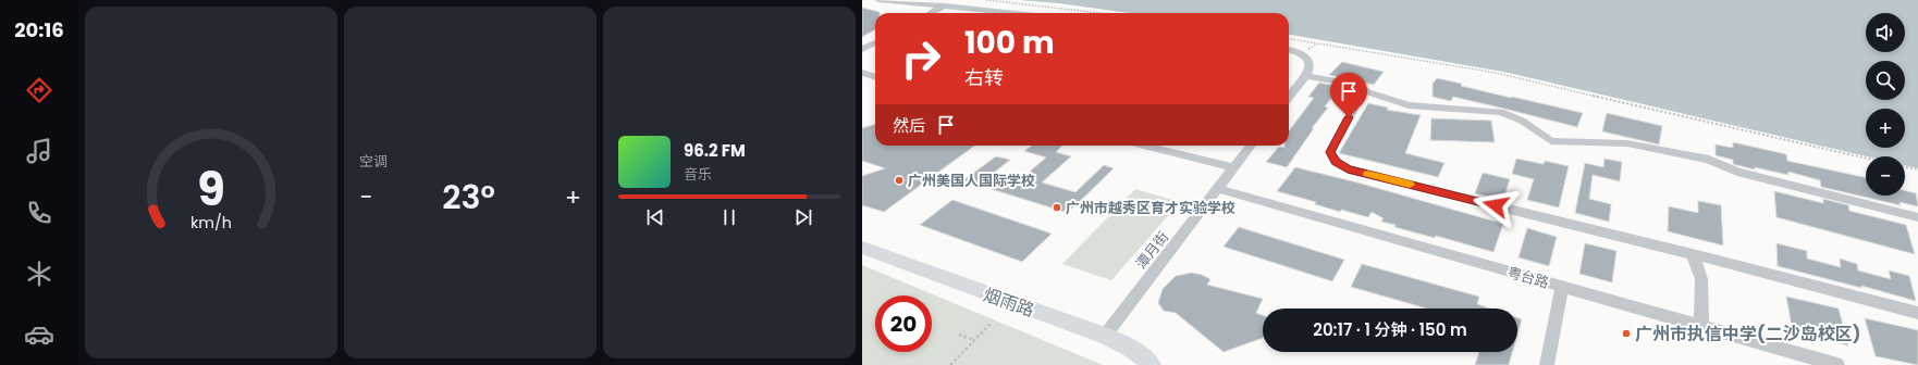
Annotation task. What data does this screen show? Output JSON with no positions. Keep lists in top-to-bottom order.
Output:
{
  "streets": {
    "main road": ["烟雨路"],
    "street": ["潭月街", "粤台路"]
  },
  "crossings": [
    ["潭月街", "粤台路"],
    ["潭月街", "烟雨路"]
  ],
  "places": ["广州美国人国际学校", "广州市越秀区育才实验学校", "广州市执信中学(二沙岛校区)"],
  "page": {
    "tabs": "20:16",
    "tile": "空调",
    "map_buttons": ["+", "−"],
    "turn": ["100 m", "右转"],
    "then": "然后",
    "song": ["96.2 FM", "音乐"],
    "heat": ["−", "23°", "+"],
    "limit": "20",
    "trip": "20:17 · 1 分钟 · 150 m",
    "gauge": ["9", "km/h"]
  }
}
